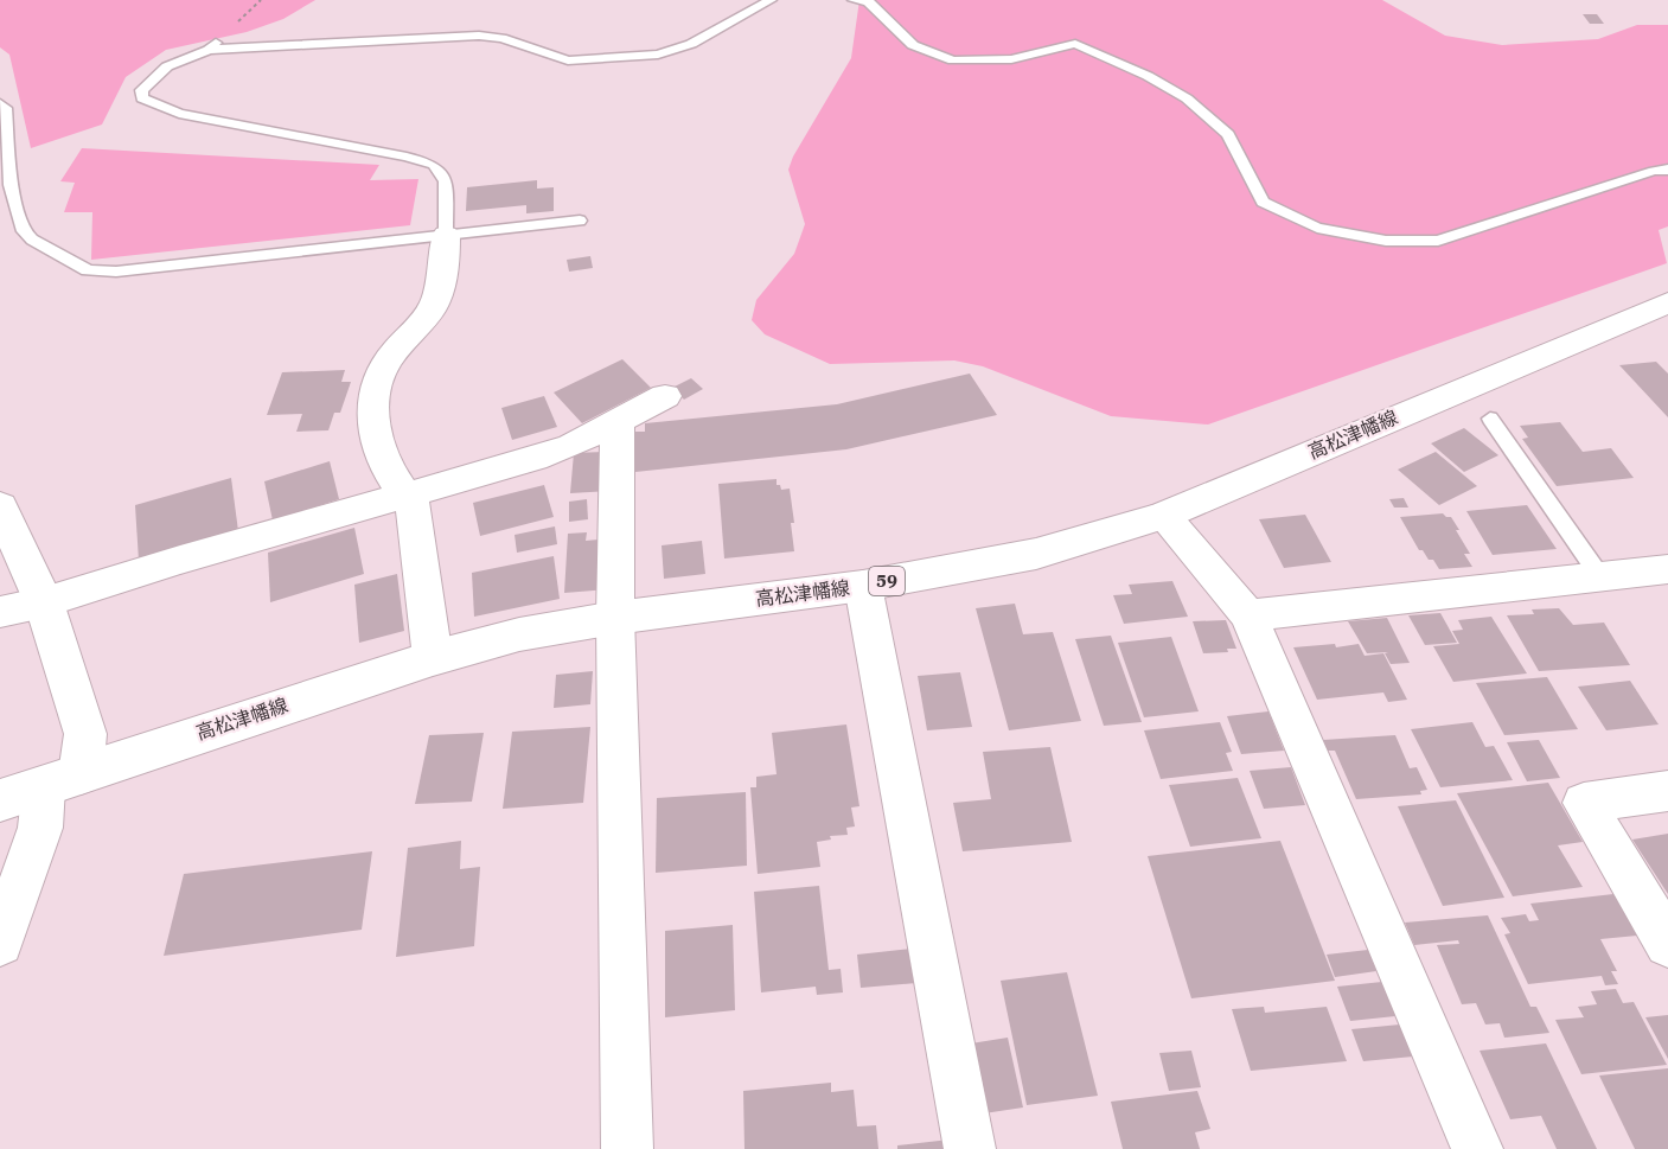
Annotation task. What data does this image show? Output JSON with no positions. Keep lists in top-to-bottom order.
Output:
{
  "streets": {
    "main road": ["高松津幡線", "59"]
  }
}
